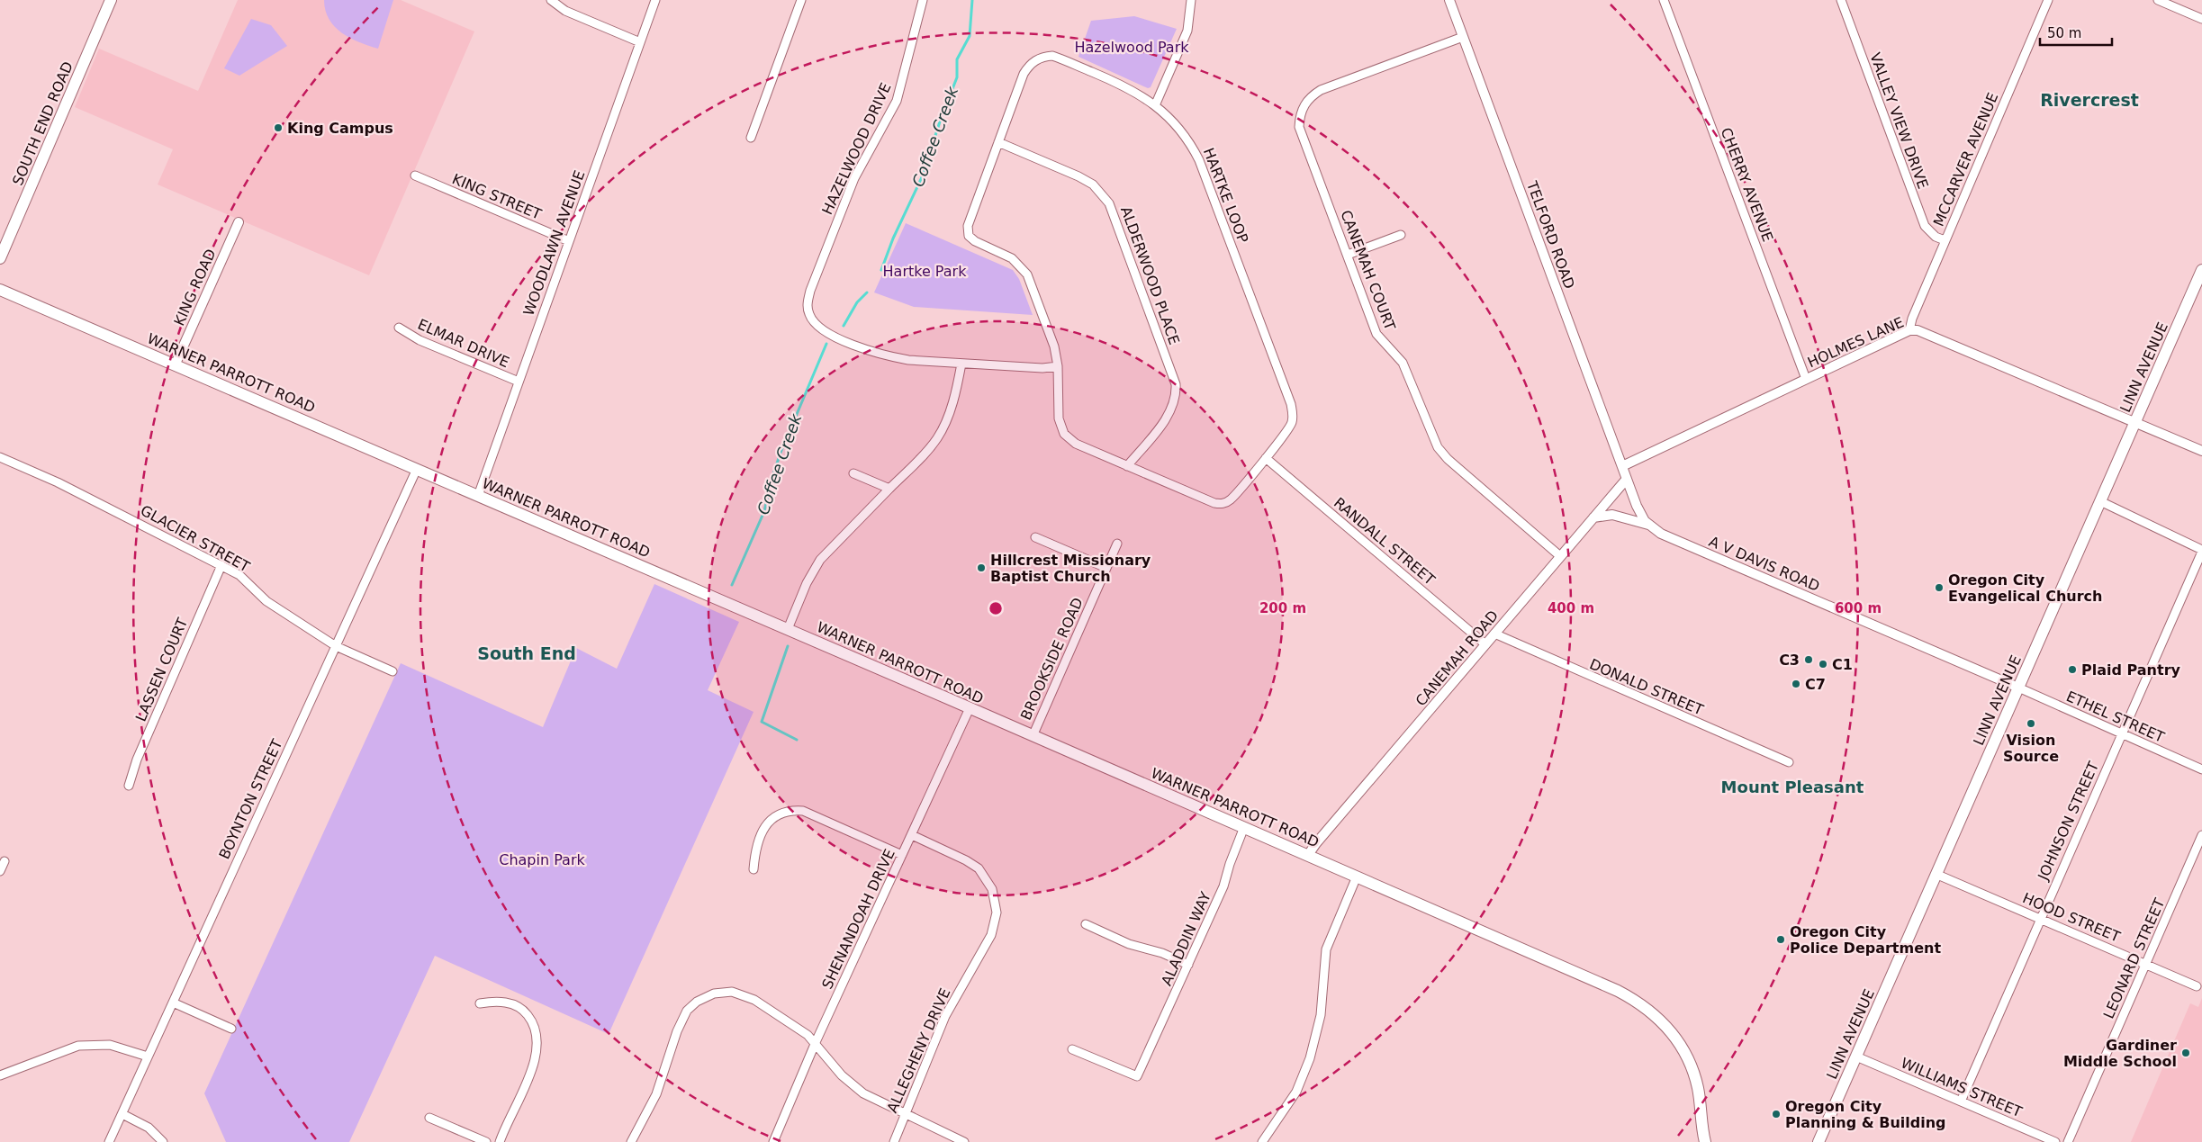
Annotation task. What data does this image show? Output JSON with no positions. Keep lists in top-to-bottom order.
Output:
{
  "streets": {
    "main road": ["SOUTH END ROAD", "LINN AVENUE", "WARNER PARROTT ROAD"],
    "street": [
      "VALLEY VIEW DRIVE",
      "HAZELWOOD DRIVE",
      "MCCARVER AVENUE",
      "CHERRY AVENUE",
      "HARTKE LOOP",
      "KING STREET",
      "TELFORD ROAD",
      "WOODLAWN AVENUE",
      "CANEMAH COURT",
      "ALDERWOOD PLACE",
      "KING ROAD",
      "HOLMES LANE",
      "ELMAR DRIVE",
      "GLACIER STREET",
      "RANDALL STREET",
      "A V DAVIS ROAD",
      "CANEMAH ROAD",
      "BROOKSIDE ROAD",
      "LASSEN COURT",
      "DONALD STREET",
      "ETHEL STREET",
      "BOYNTON STREET",
      "JOHNSON STREET",
      "HOOD STREET",
      "SHENANDOAH DRIVE",
      "ALADDIN WAY",
      "LEONARD STREET",
      "ALLEGHENY DRIVE",
      "WILLIAMS STREET"
    ]
  },
  "crossings": [
    ["VALLEY VIEW DRIVE", "MCCARVER AVENUE"],
    ["HAZELWOOD DRIVE", "HARTKE LOOP"],
    ["MCCARVER AVENUE", "HOLMES LANE"],
    ["CHERRY AVENUE", "HOLMES LANE"],
    ["HARTKE LOOP", "ALDERWOOD PLACE"],
    ["HARTKE LOOP", "RANDALL STREET"],
    ["KING STREET", "WOODLAWN AVENUE"],
    ["TELFORD ROAD", "CANEMAH COURT"],
    ["TELFORD ROAD", "HOLMES LANE"],
    ["TELFORD ROAD", "CANEMAH ROAD"],
    ["WOODLAWN AVENUE", "ELMAR DRIVE"],
    ["WOODLAWN AVENUE", "WARNER PARROTT ROAD"],
    ["CANEMAH COURT", "CANEMAH ROAD"],
    ["KING ROAD", "WARNER PARROTT ROAD"],
    ["HOLMES LANE", "LINN AVENUE"],
    ["LINN AVENUE", "A V DAVIS ROAD"],
    ["LINN AVENUE", "ETHEL STREET"],
    ["LINN AVENUE", "HOOD STREET"],
    ["LINN AVENUE", "WILLIAMS STREET"],
    ["WARNER PARROTT ROAD", "CANEMAH ROAD"],
    ["WARNER PARROTT ROAD", "BROOKSIDE ROAD"],
    ["WARNER PARROTT ROAD", "BOYNTON STREET"],
    ["WARNER PARROTT ROAD", "SHENANDOAH DRIVE"],
    ["WARNER PARROTT ROAD", "ALADDIN WAY"],
    ["GLACIER STREET", "LASSEN COURT"],
    ["GLACIER STREET", "BOYNTON STREET"],
    ["RANDALL STREET", "CANEMAH ROAD"],
    ["A V DAVIS ROAD", "CANEMAH ROAD"],
    ["A V DAVIS ROAD", "ETHEL STREET"],
    ["CANEMAH ROAD", "DONALD STREET"],
    ["ETHEL STREET", "JOHNSON STREET"],
    ["JOHNSON STREET", "HOOD STREET"],
    ["JOHNSON STREET", "WILLIAMS STREET"],
    ["HOOD STREET", "LEONARD STREET"],
    ["SHENANDOAH DRIVE", "ALLEGHENY DRIVE"]
  ],
  "districts": ["Rivercrest", "South End", "Mount Pleasant"],
  "water": ["Coffee Creek"],
  "parks": ["Hazelwood Park", "Hartke Park", "Chapin Park"],
  "places": [
    "King Campus",
    "Hillcrest Missionary Baptist Church",
    "Oregon City Evangelical Church",
    "C3",
    "C1",
    "Plaid Pantry",
    "C7",
    "Vision Source",
    "Oregon City Police Department",
    "Gardiner Middle School",
    "Oregon City Planning & Building"
  ],
  "scale_bar": "50 m",
  "rings": ["200 m", "400 m", "600 m"]
}
